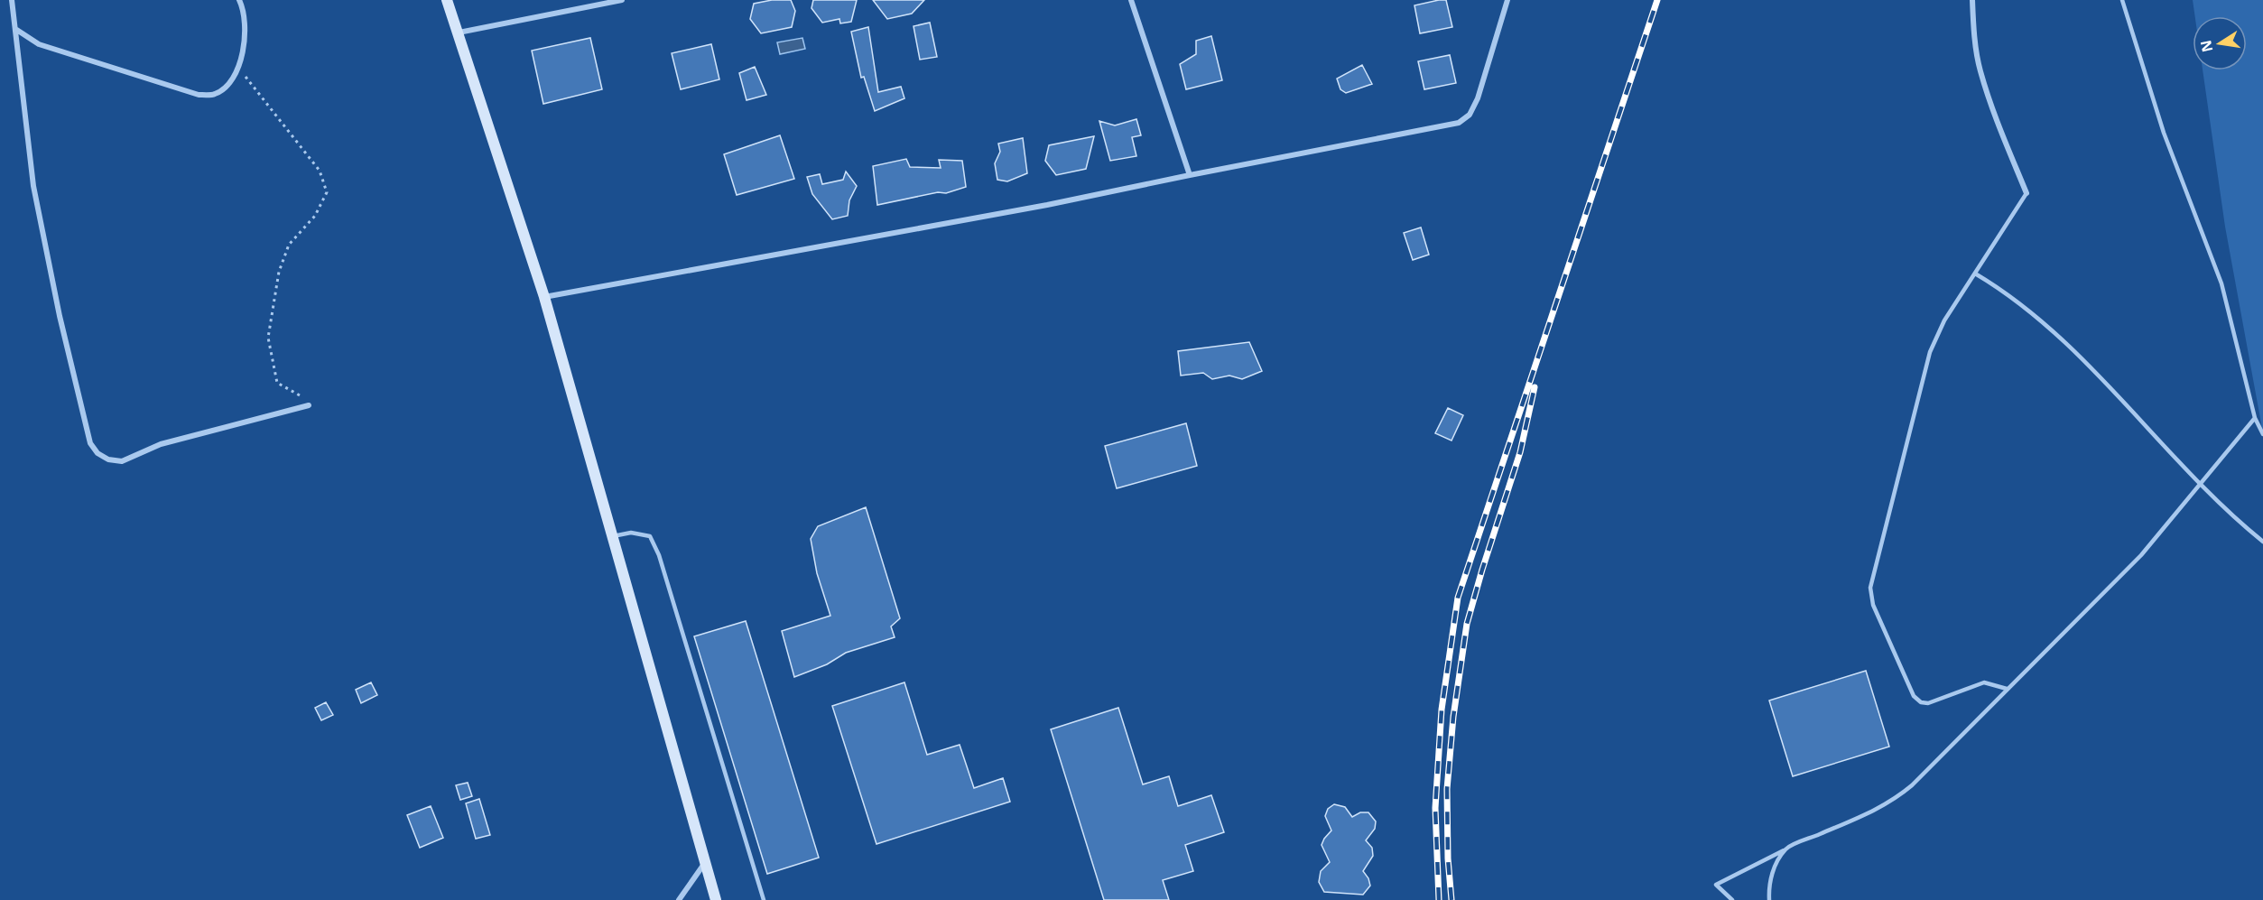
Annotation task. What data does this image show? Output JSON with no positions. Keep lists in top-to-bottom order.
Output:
{
  "north": "left"
}
